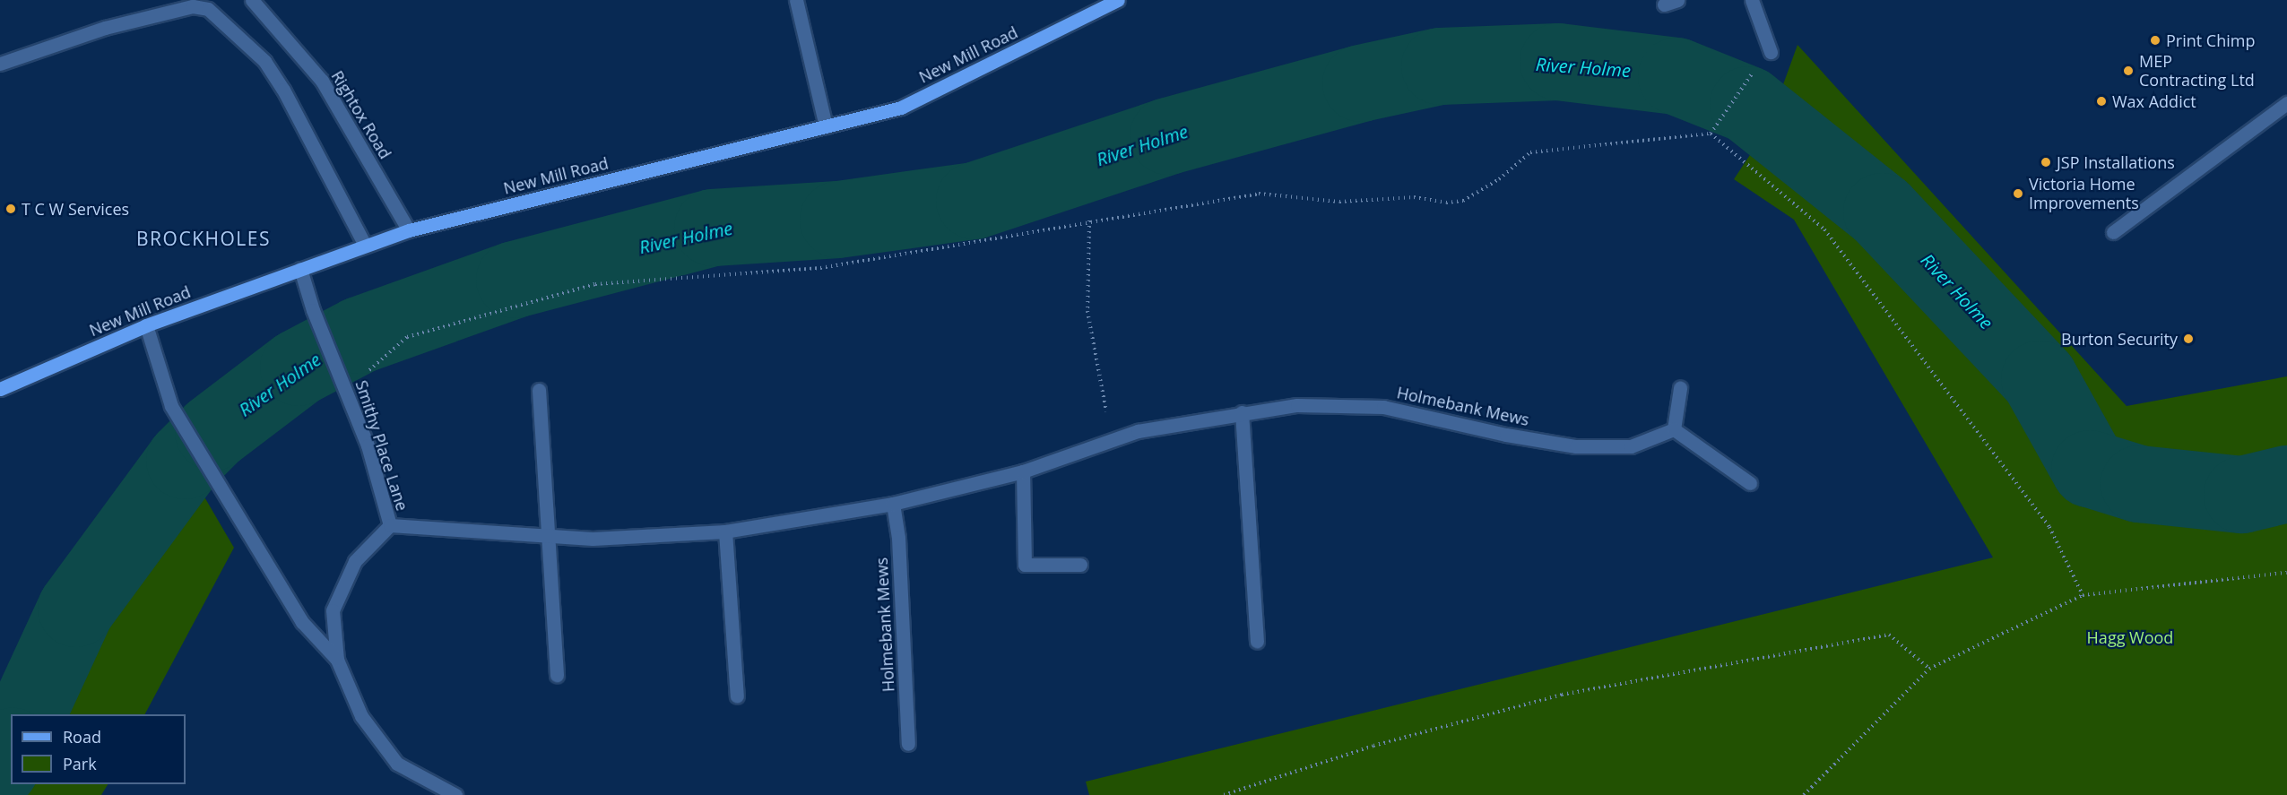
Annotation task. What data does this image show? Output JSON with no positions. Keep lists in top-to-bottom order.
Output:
{
  "streets": {
    "main road": ["New Mill Road"],
    "street": ["Rightox Road", "Holmebank Mews", "Smithy Place Lane"]
  },
  "crossings": [
    ["New Mill Road", "Rightox Road"],
    ["New Mill Road", "Smithy Place Lane"],
    ["Holmebank Mews", "Smithy Place Lane"]
  ],
  "districts": ["BROCKHOLES"],
  "water": ["River Holme"],
  "parks": ["Hagg Wood"],
  "places": [
    "Print Chimp",
    "MEP Contracting Ltd",
    "Wax Addict",
    "JSP Installations",
    "Victoria Home Improvements",
    "T C W Services",
    "Burton Security"
  ],
  "legend": ["Road", "Park"]
}
